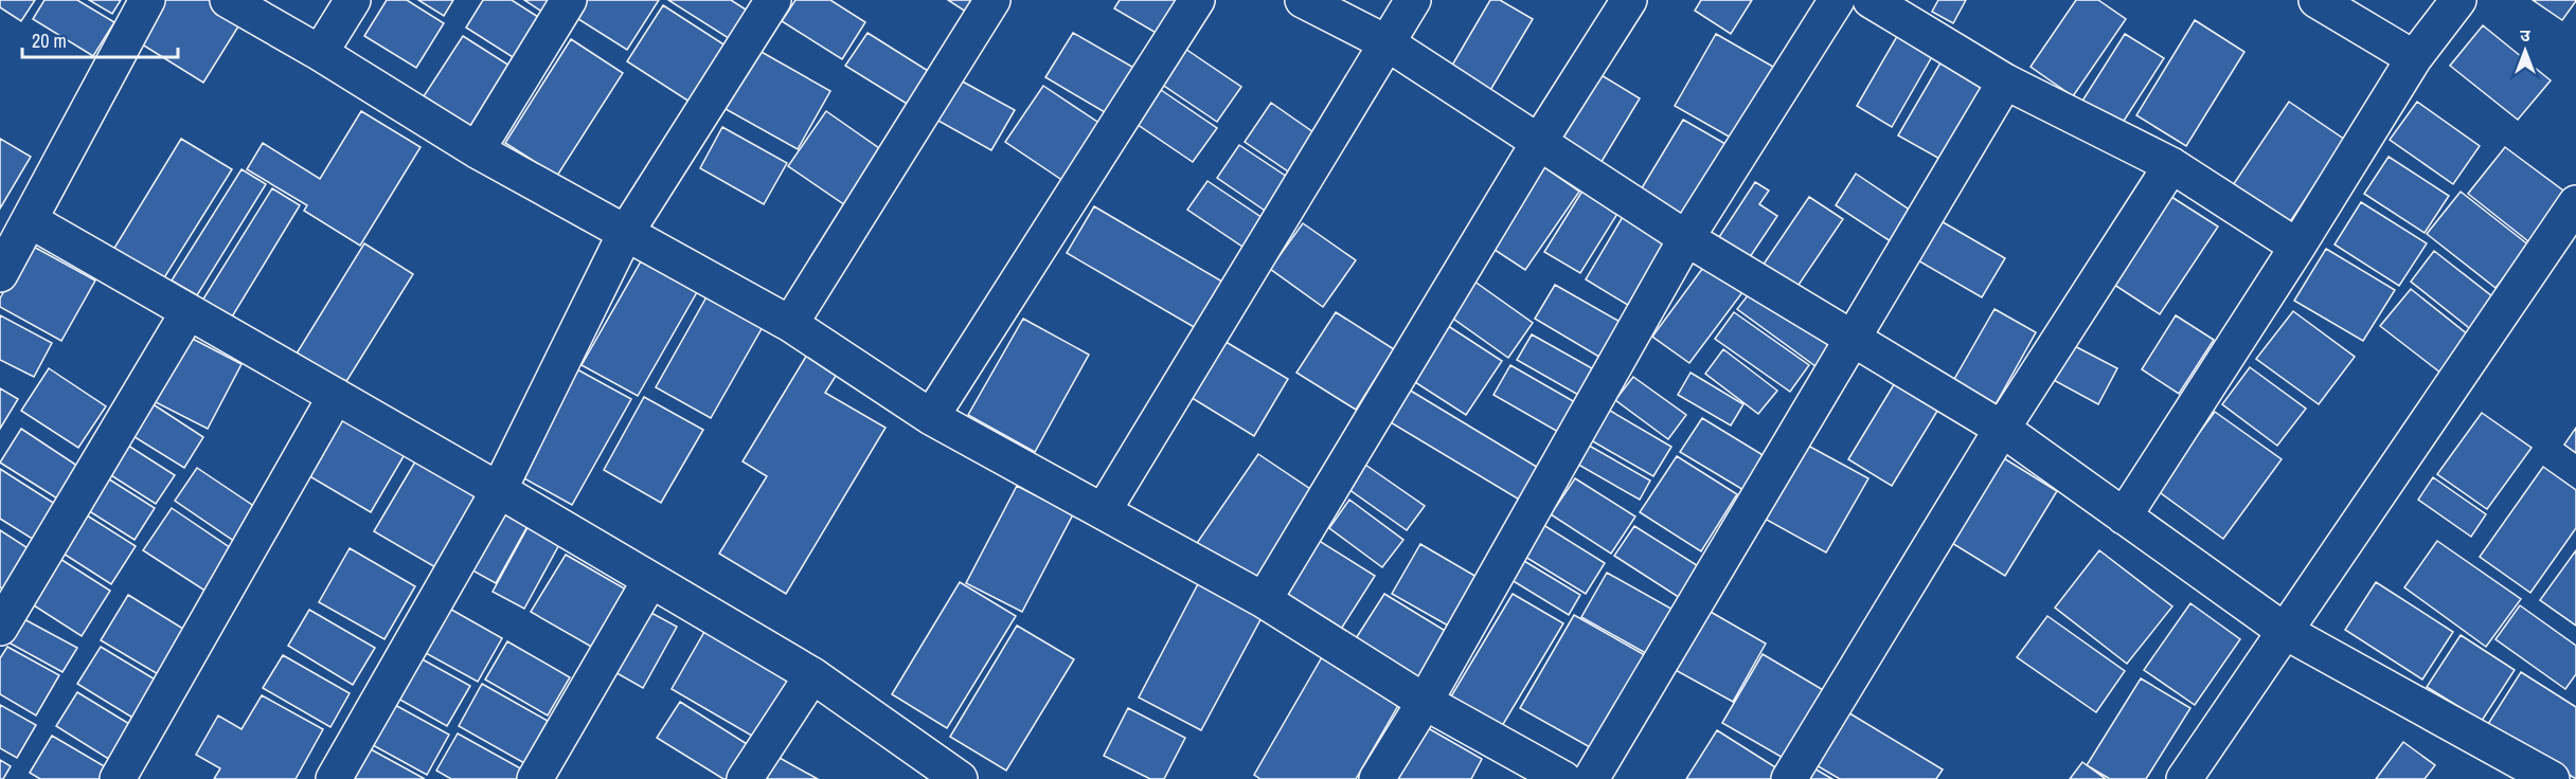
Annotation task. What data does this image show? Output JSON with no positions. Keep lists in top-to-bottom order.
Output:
{
  "scale_bar": "20 m",
  "north": "top"
}
